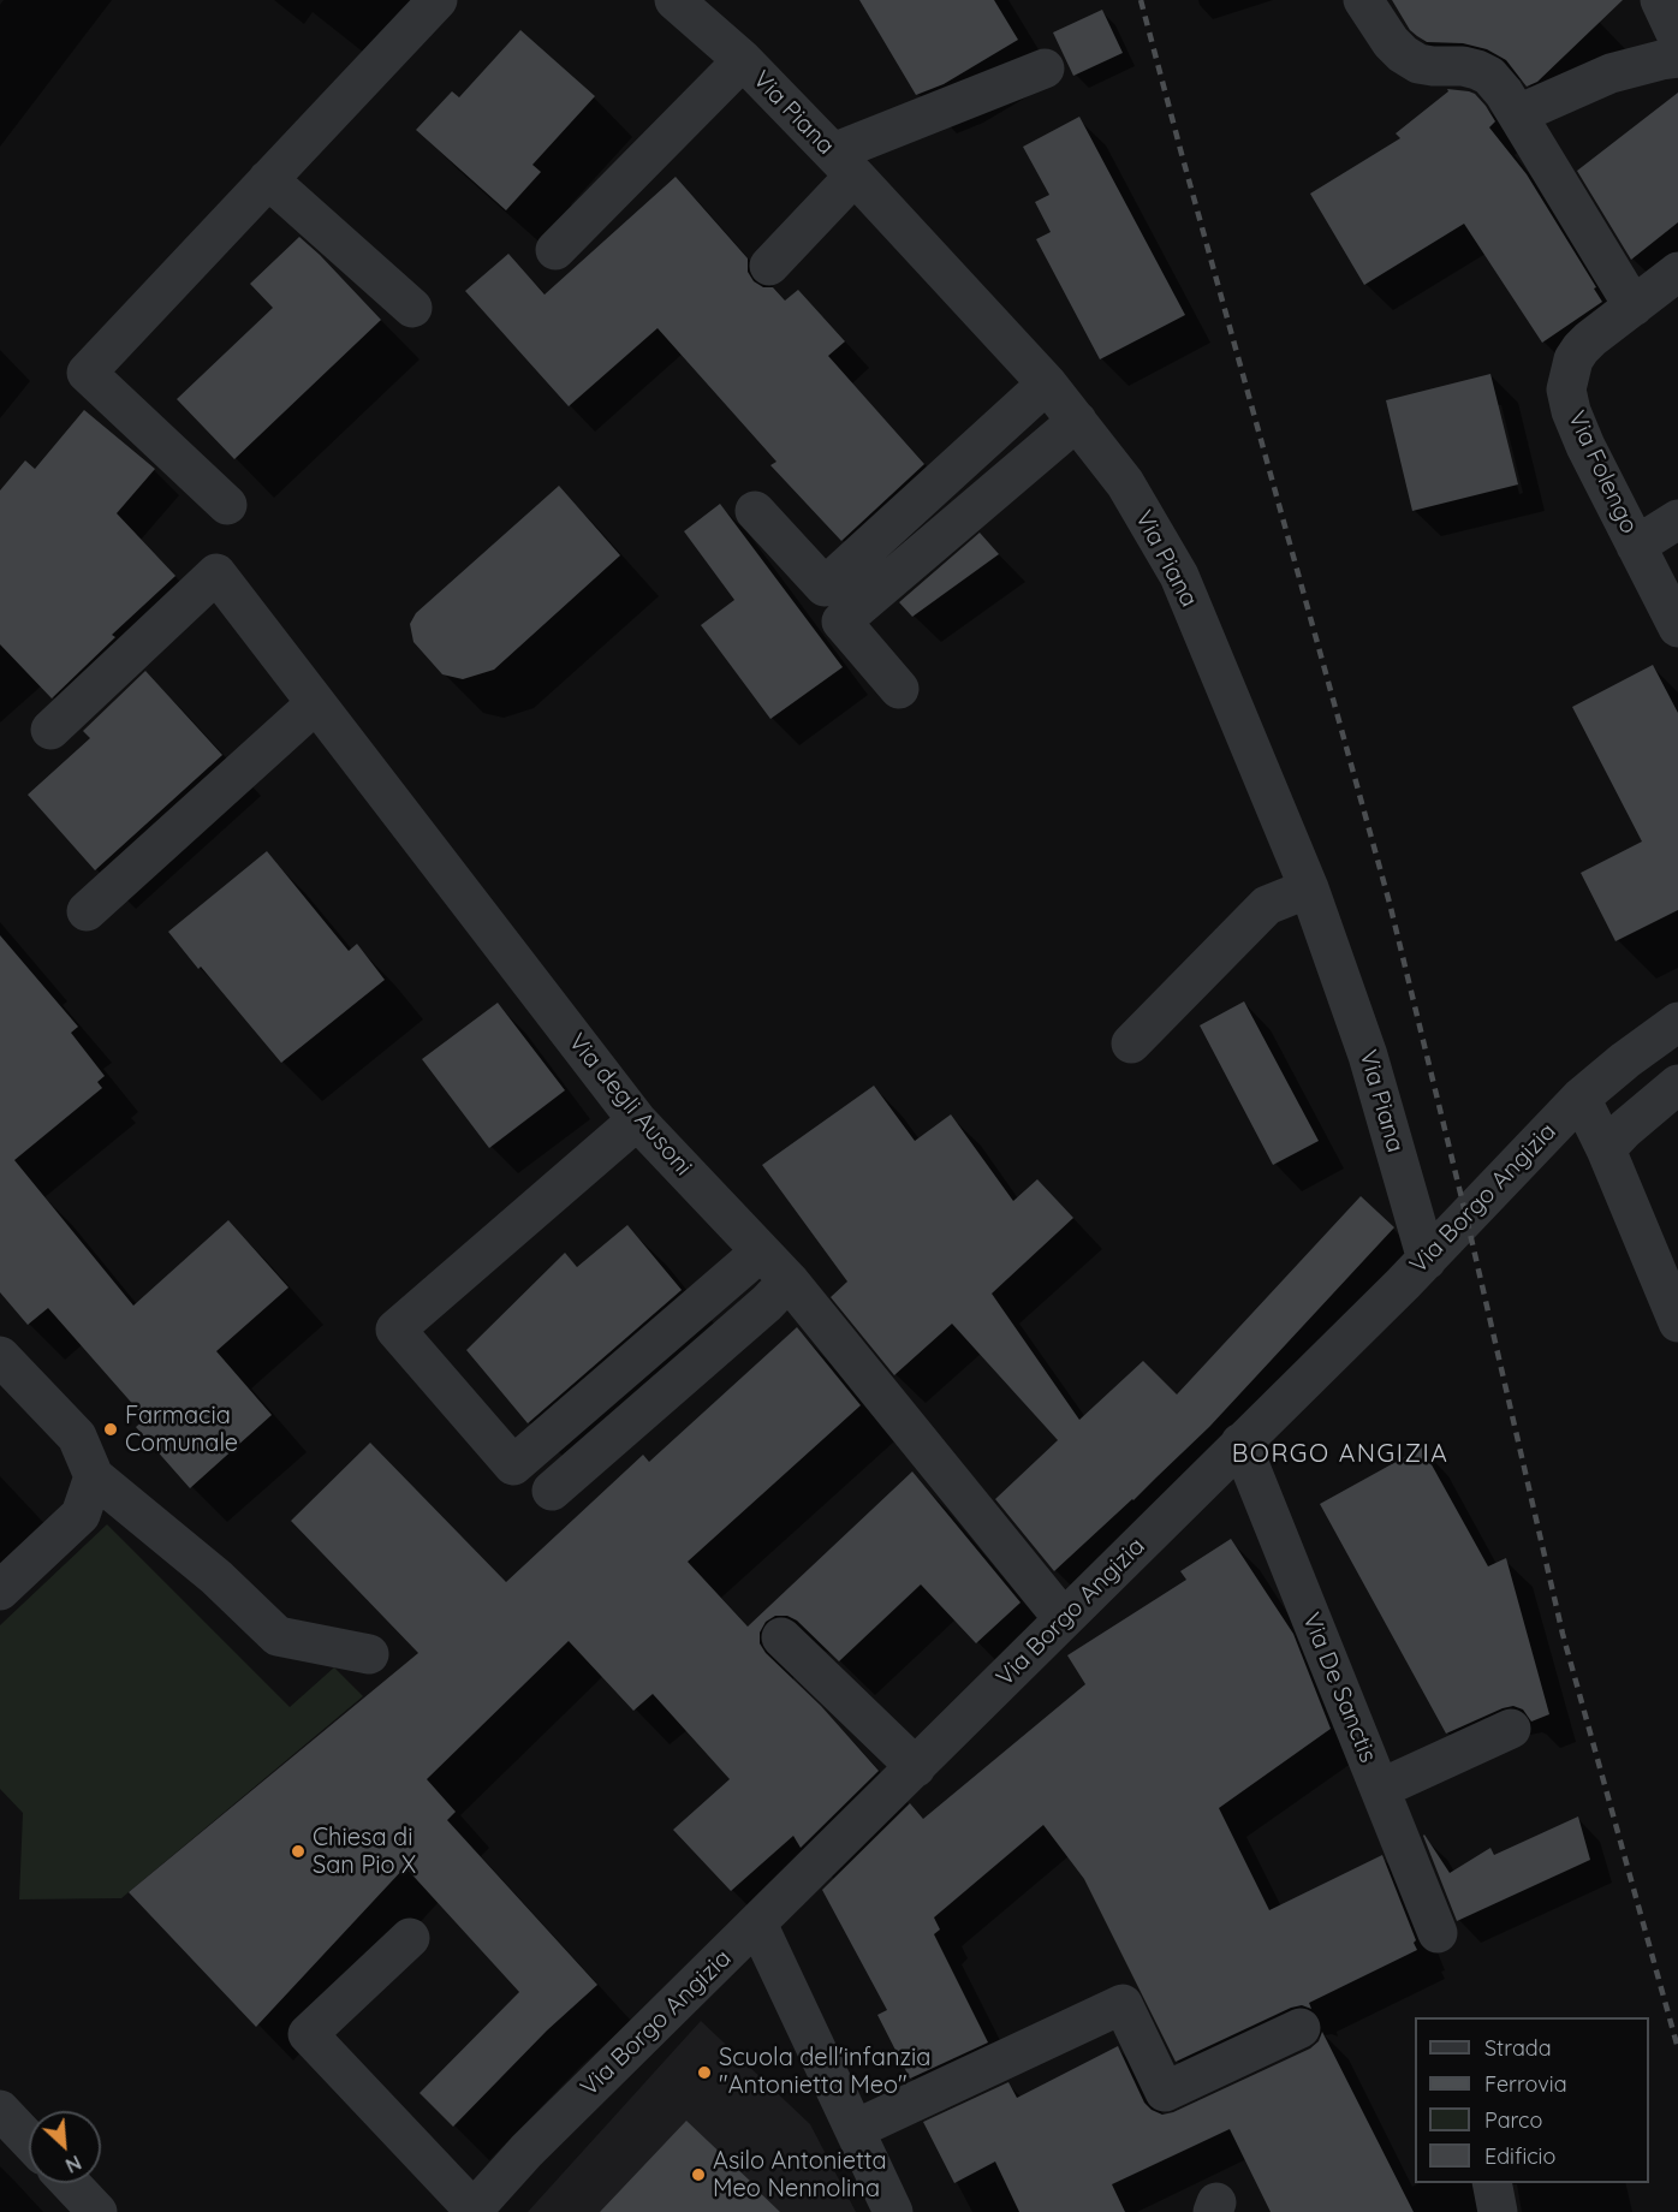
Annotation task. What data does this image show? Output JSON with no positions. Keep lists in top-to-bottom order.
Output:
{
  "streets": {
    "street": [
      "Via Piana",
      "Via Folengo",
      "Via degli Ausoni",
      "Via Borgo Angizia",
      "Via De Sanctis"
    ]
  },
  "crossings": [
    ["Via Piana", "Via Borgo Angizia"],
    ["Via degli Ausoni", "Via Borgo Angizia"],
    ["Via Borgo Angizia", "Via De Sanctis"]
  ],
  "districts": ["BORGO ANGIZIA"],
  "places": [
    "Farmacia Comunale",
    "Chiesa di San Pio X",
    "Scuola dell'infanzia \"Antonietta Meo\"",
    "Asilo Antonietta Meo Nennolina"
  ],
  "legend": [
    "Strada",
    "Ferrovia",
    "Parco",
    "Edificio"
  ],
  "north": "bottom right"
}
